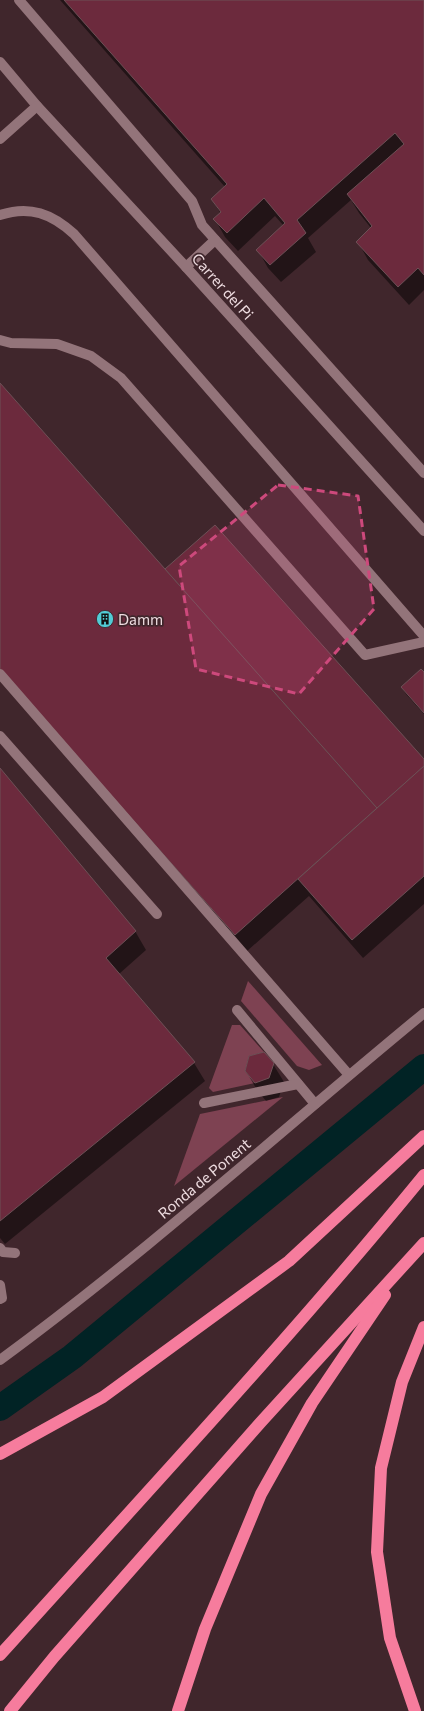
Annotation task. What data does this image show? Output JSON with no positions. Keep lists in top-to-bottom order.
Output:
{
  "streets": {
    "street": ["Carrer del Pi", "Ronda de Ponent"]
  },
  "places": {
    "building": ["Damm"]
  }
}
